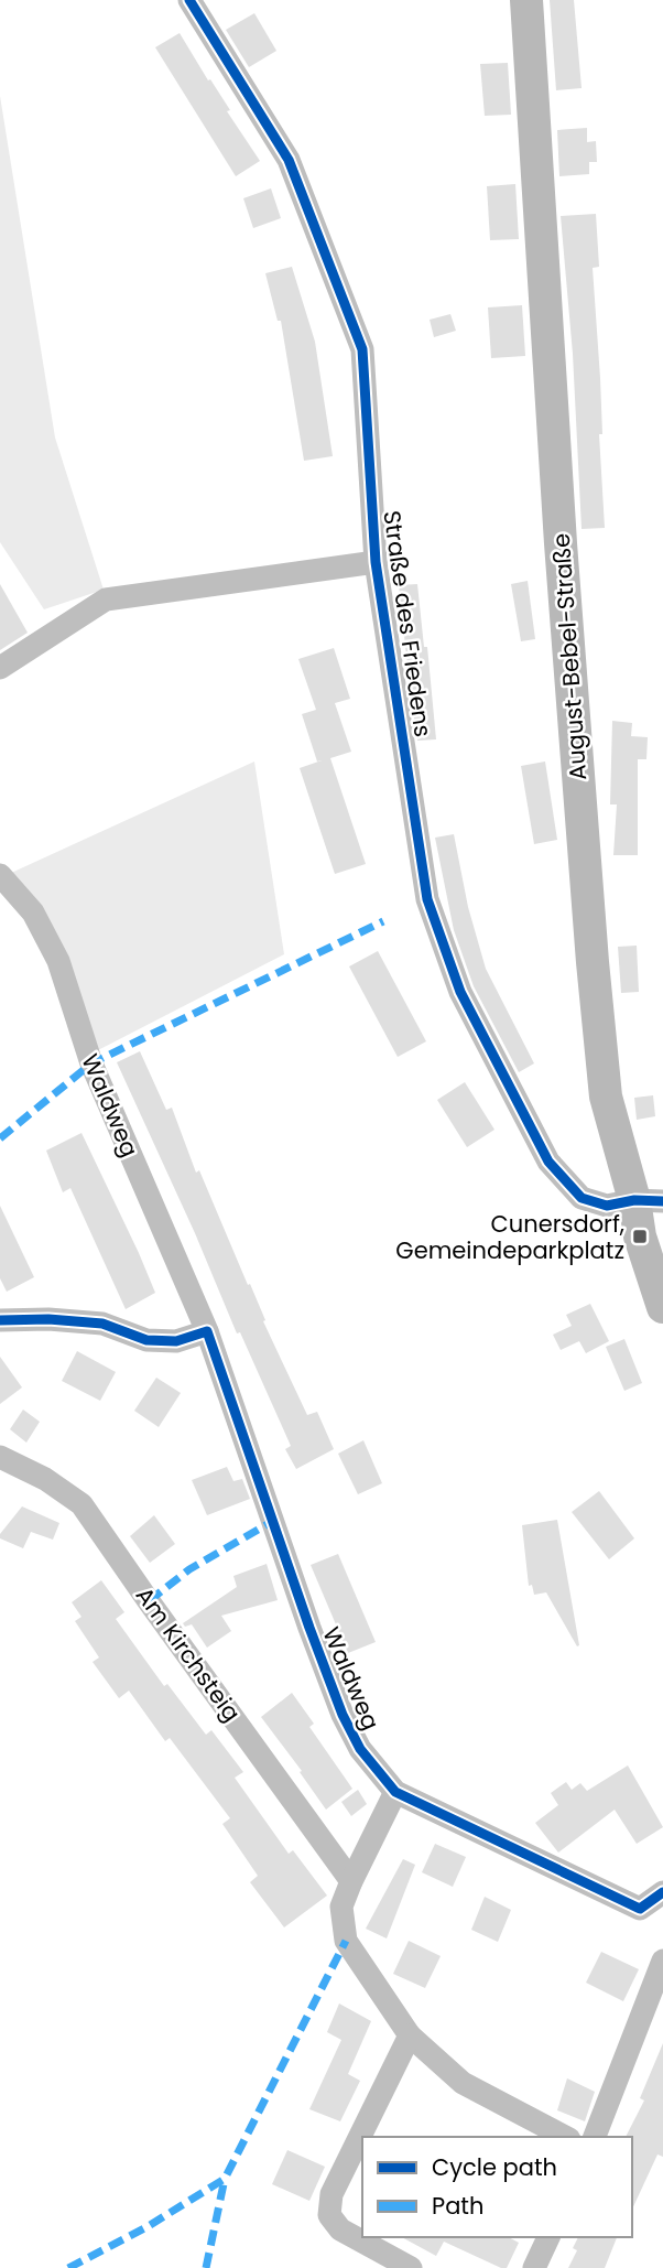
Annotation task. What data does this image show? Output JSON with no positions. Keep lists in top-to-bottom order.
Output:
{
  "streets": {
    "main road": ["August-Bebel-Straße"],
    "street": ["Straße des Friedens", "Waldweg", "Am Kirchsteig"]
  },
  "crossings": [
    ["Straße des Friedens", "August-Bebel-Straße"]
  ],
  "places": {
    "transit": ["Cunersdorf, Gemeindeparkplatz"]
  },
  "legend": ["Cycle path", "Path"]
}
